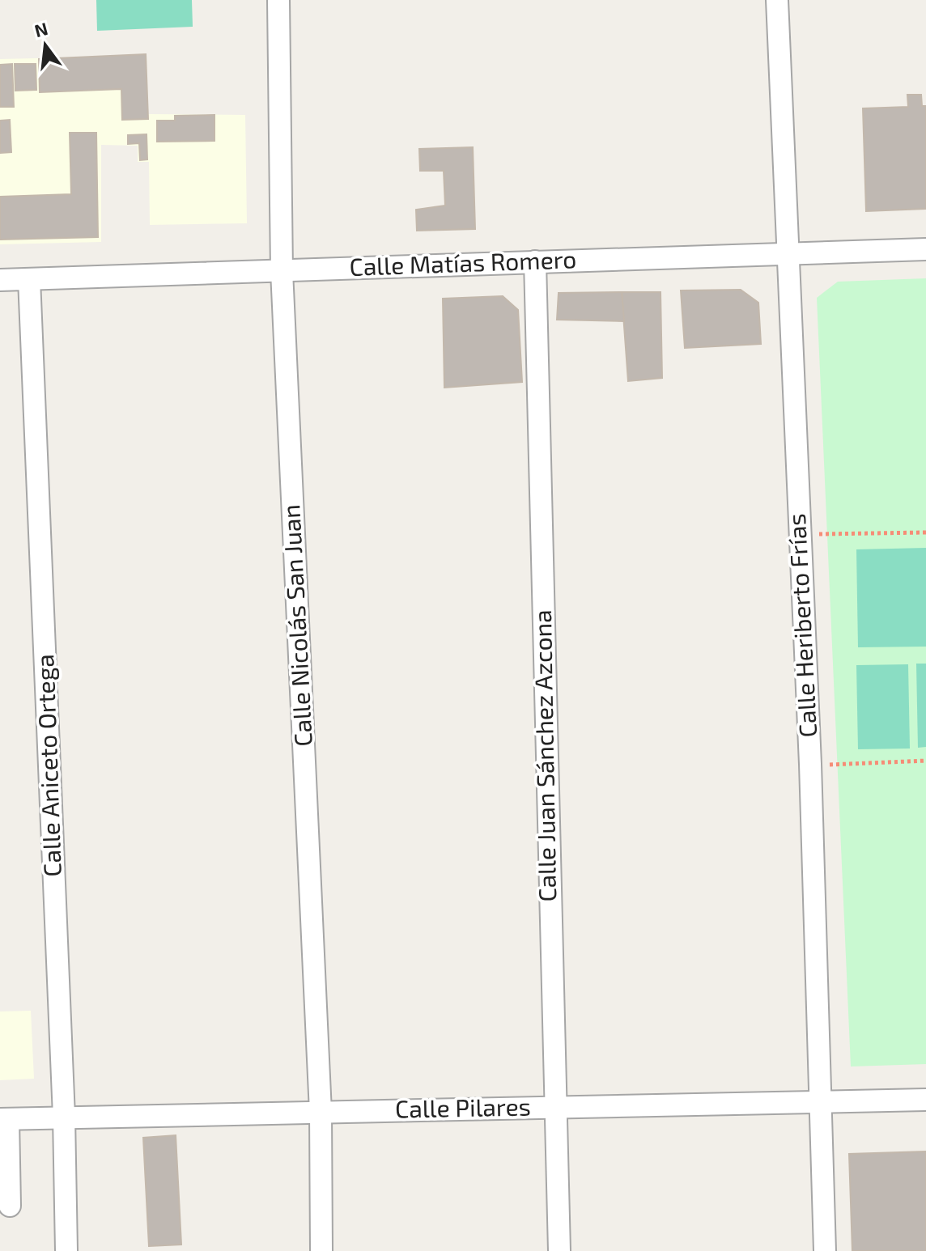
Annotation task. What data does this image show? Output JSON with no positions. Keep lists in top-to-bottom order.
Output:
{
  "streets": {
    "street": [
      "Calle Matías Romero",
      "Calle Nicolás San Juan",
      "Calle Heriberto Frías",
      "Calle Juan Sánchez Azcona",
      "Calle Aniceto Ortega",
      "Calle Pilares"
    ]
  },
  "crossings": [
    ["Calle Matías Romero", "Calle Nicolás San Juan"],
    ["Calle Matías Romero", "Calle Heriberto Frías"],
    ["Calle Matías Romero", "Calle Juan Sánchez Azcona"],
    ["Calle Matías Romero", "Calle Aniceto Ortega"],
    ["Calle Nicolás San Juan", "Calle Pilares"],
    ["Calle Heriberto Frías", "Calle Pilares"],
    ["Calle Juan Sánchez Azcona", "Calle Pilares"],
    ["Calle Aniceto Ortega", "Calle Pilares"]
  ],
  "north": "top"
}
